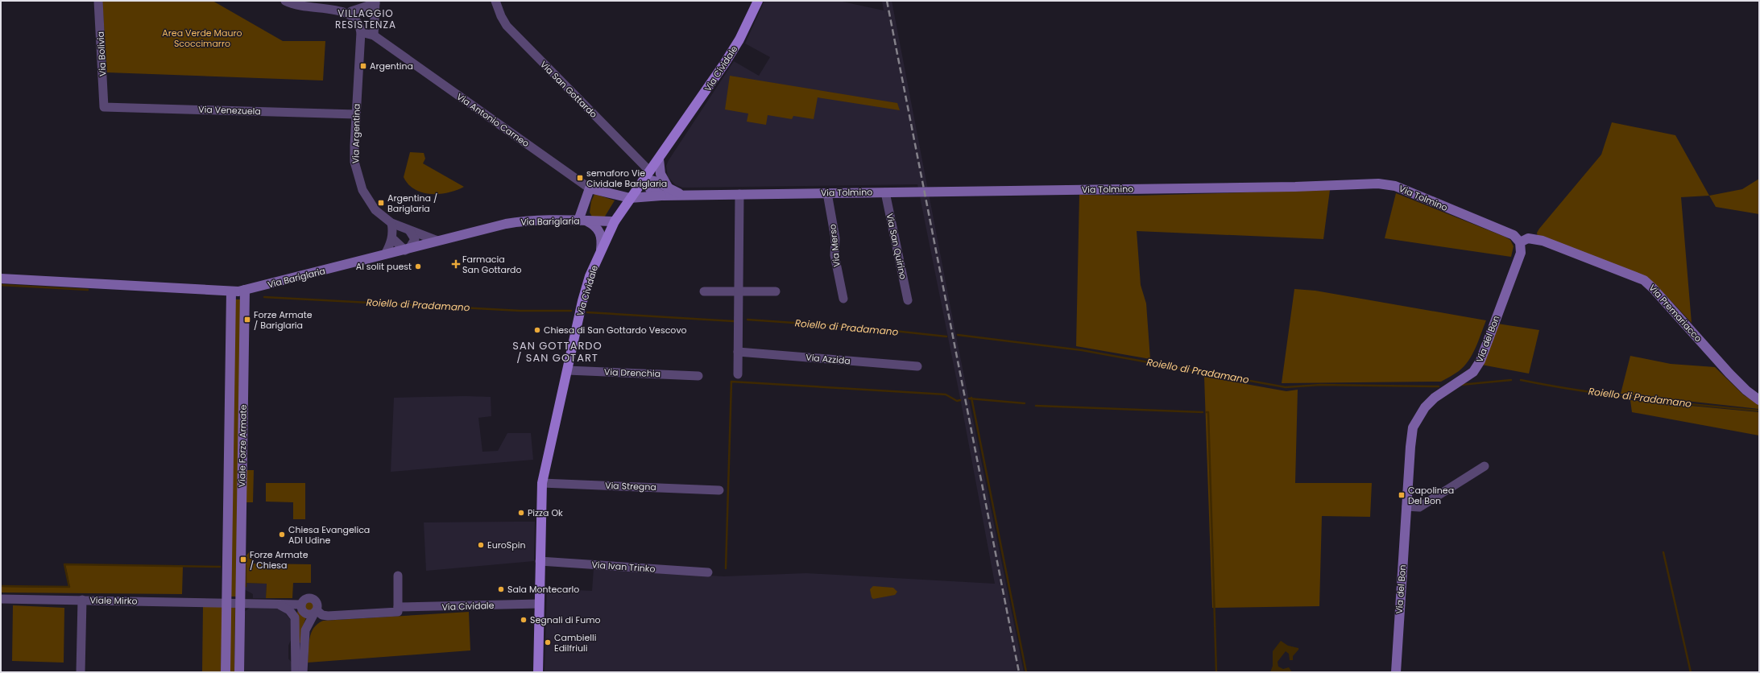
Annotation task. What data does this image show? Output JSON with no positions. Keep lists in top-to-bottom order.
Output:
{
  "streets": {
    "main road": ["Via Cividale"],
    "street": [
      "Via Bolivia",
      "Via San Gottardo",
      "Via Venezuela",
      "Via Antonio Carneo",
      "Via Argentina",
      "Via Tolmino",
      "Via Bariglaria",
      "Via Merso",
      "Via San Quirino",
      "Via Premariacco",
      "Via del Bon",
      "Via Azzida",
      "Via Drenchia",
      "Viale Forze Armate",
      "Via Stregna",
      "Via Ivan Trinko",
      "Viale Mirko"
    ]
  },
  "crossings": [
    ["Via Bolivia", "Via Venezuela"],
    ["Via Cividale", "Via San Gottardo"],
    ["Via Cividale", "Via Antonio Carneo"],
    ["Via Cividale", "Via Tolmino"],
    ["Via Cividale", "Via Bariglaria"],
    ["Via Cividale", "Via Drenchia"],
    ["Via Cividale", "Via Stregna"],
    ["Via Cividale", "Via Ivan Trinko"],
    ["Via San Gottardo", "Via Tolmino"],
    ["Via Venezuela", "Via Argentina"],
    ["Via Antonio Carneo", "Via Argentina"],
    ["Via Antonio Carneo", "Via Tolmino"],
    ["Via Argentina", "Via Bariglaria"],
    ["Via Tolmino", "Via Merso"],
    ["Via Tolmino", "Via San Quirino"],
    ["Via Tolmino", "Via Premariacco"],
    ["Via Tolmino", "Via del Bon"],
    ["Via Bariglaria", "Viale Forze Armate"],
    ["Via Premariacco", "Via del Bon"],
    ["Viale Forze Armate", "Viale Mirko"]
  ],
  "districts": ["VILLAGGIO RESISTENZA", "SAN GOTTARDO / SAN GOTART"],
  "water": ["Roiello di Pradamano"],
  "parks": ["Area Verde Mauro Scoccimarro"],
  "places": {
    "transit": [
      "Argentina",
      "semaforo Vie Cividale Bariglaria",
      "Argentina / Bariglaria",
      "Forze Armate / Bariglaria",
      "Capolinea Del Bon",
      "Forze Armate / Chiesa"
    ],
    "health": ["Farmacia San Gottardo"],
    "other": [
      "Al solit puest",
      "Chiesa di San Gottardo Vescovo",
      "Pizza Ok",
      "Chiesa Evangelica ADI Udine",
      "EuroSpin",
      "Sala Montecarlo",
      "Segnali di Fumo",
      "Cambielli Edilfriuli"
    ]
  }
}
